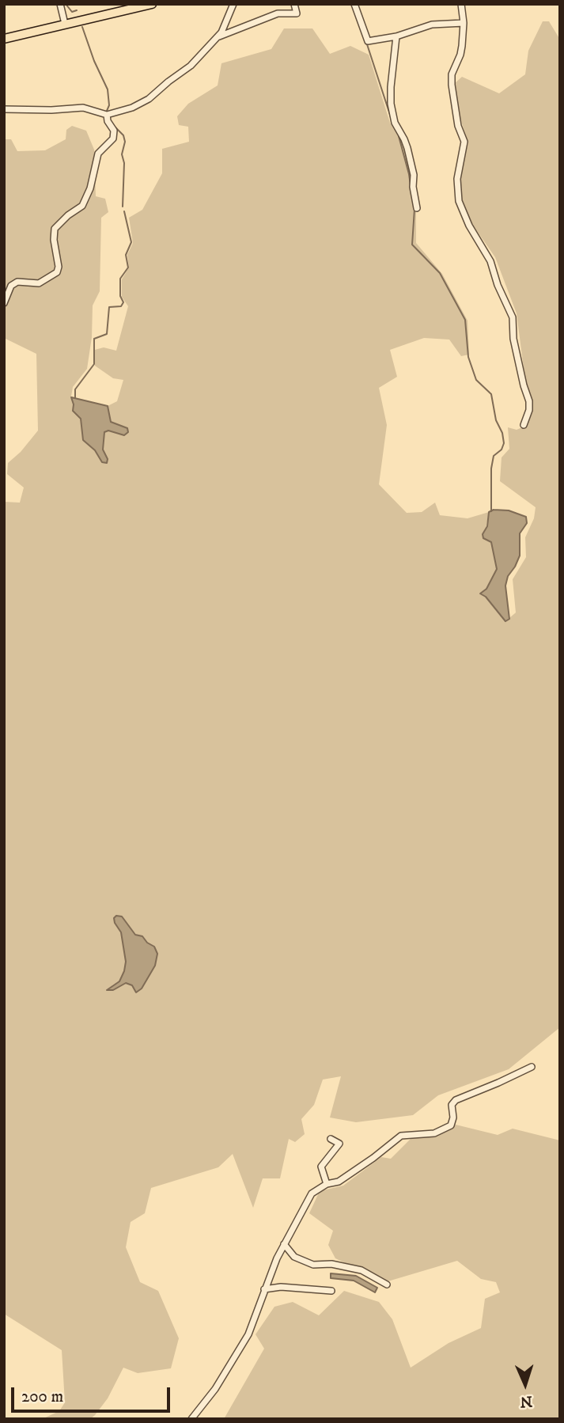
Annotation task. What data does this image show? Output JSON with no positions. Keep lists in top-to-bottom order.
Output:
{
  "scale_bar": "200 m",
  "north": "bottom"
}
